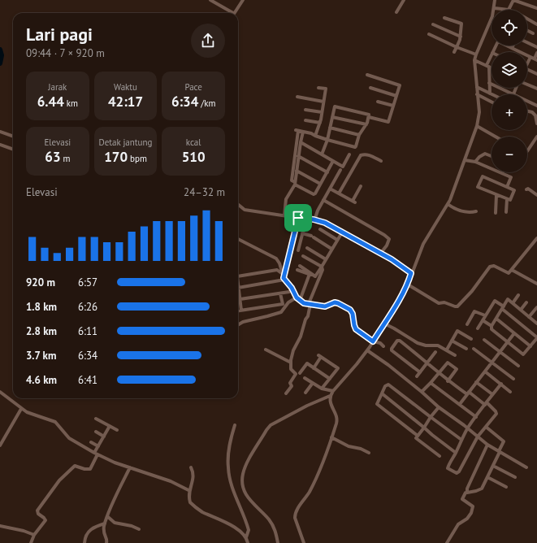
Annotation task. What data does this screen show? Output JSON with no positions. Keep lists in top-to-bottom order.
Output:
{
  "page": {
    "map_buttons": ["+", "−"],
    "heading": ["Lari pagi", "09:44 · 7 × 920 m"],
    "stats": [
      ["Jarak", "6.44 km"],
      ["Waktu", "42:17"],
      ["Pace", "6:34 /km"],
      ["Elevasi", "63 m"],
      ["Detak jantung", "170 bpm"],
      ["kcal", "510"]
    ],
    "chart": ["Elevasi", "24–32 m"],
    "list": [
      {
        "name": "920 m",
        "note": "6:57"
      },
      {
        "name": "1.8 km",
        "note": "6:26"
      },
      {
        "name": "2.8 km",
        "note": "6:11"
      },
      {
        "name": "3.7 km",
        "note": "6:34"
      },
      {
        "name": "4.6 km",
        "note": "6:41"
      }
    ]
  }
}
